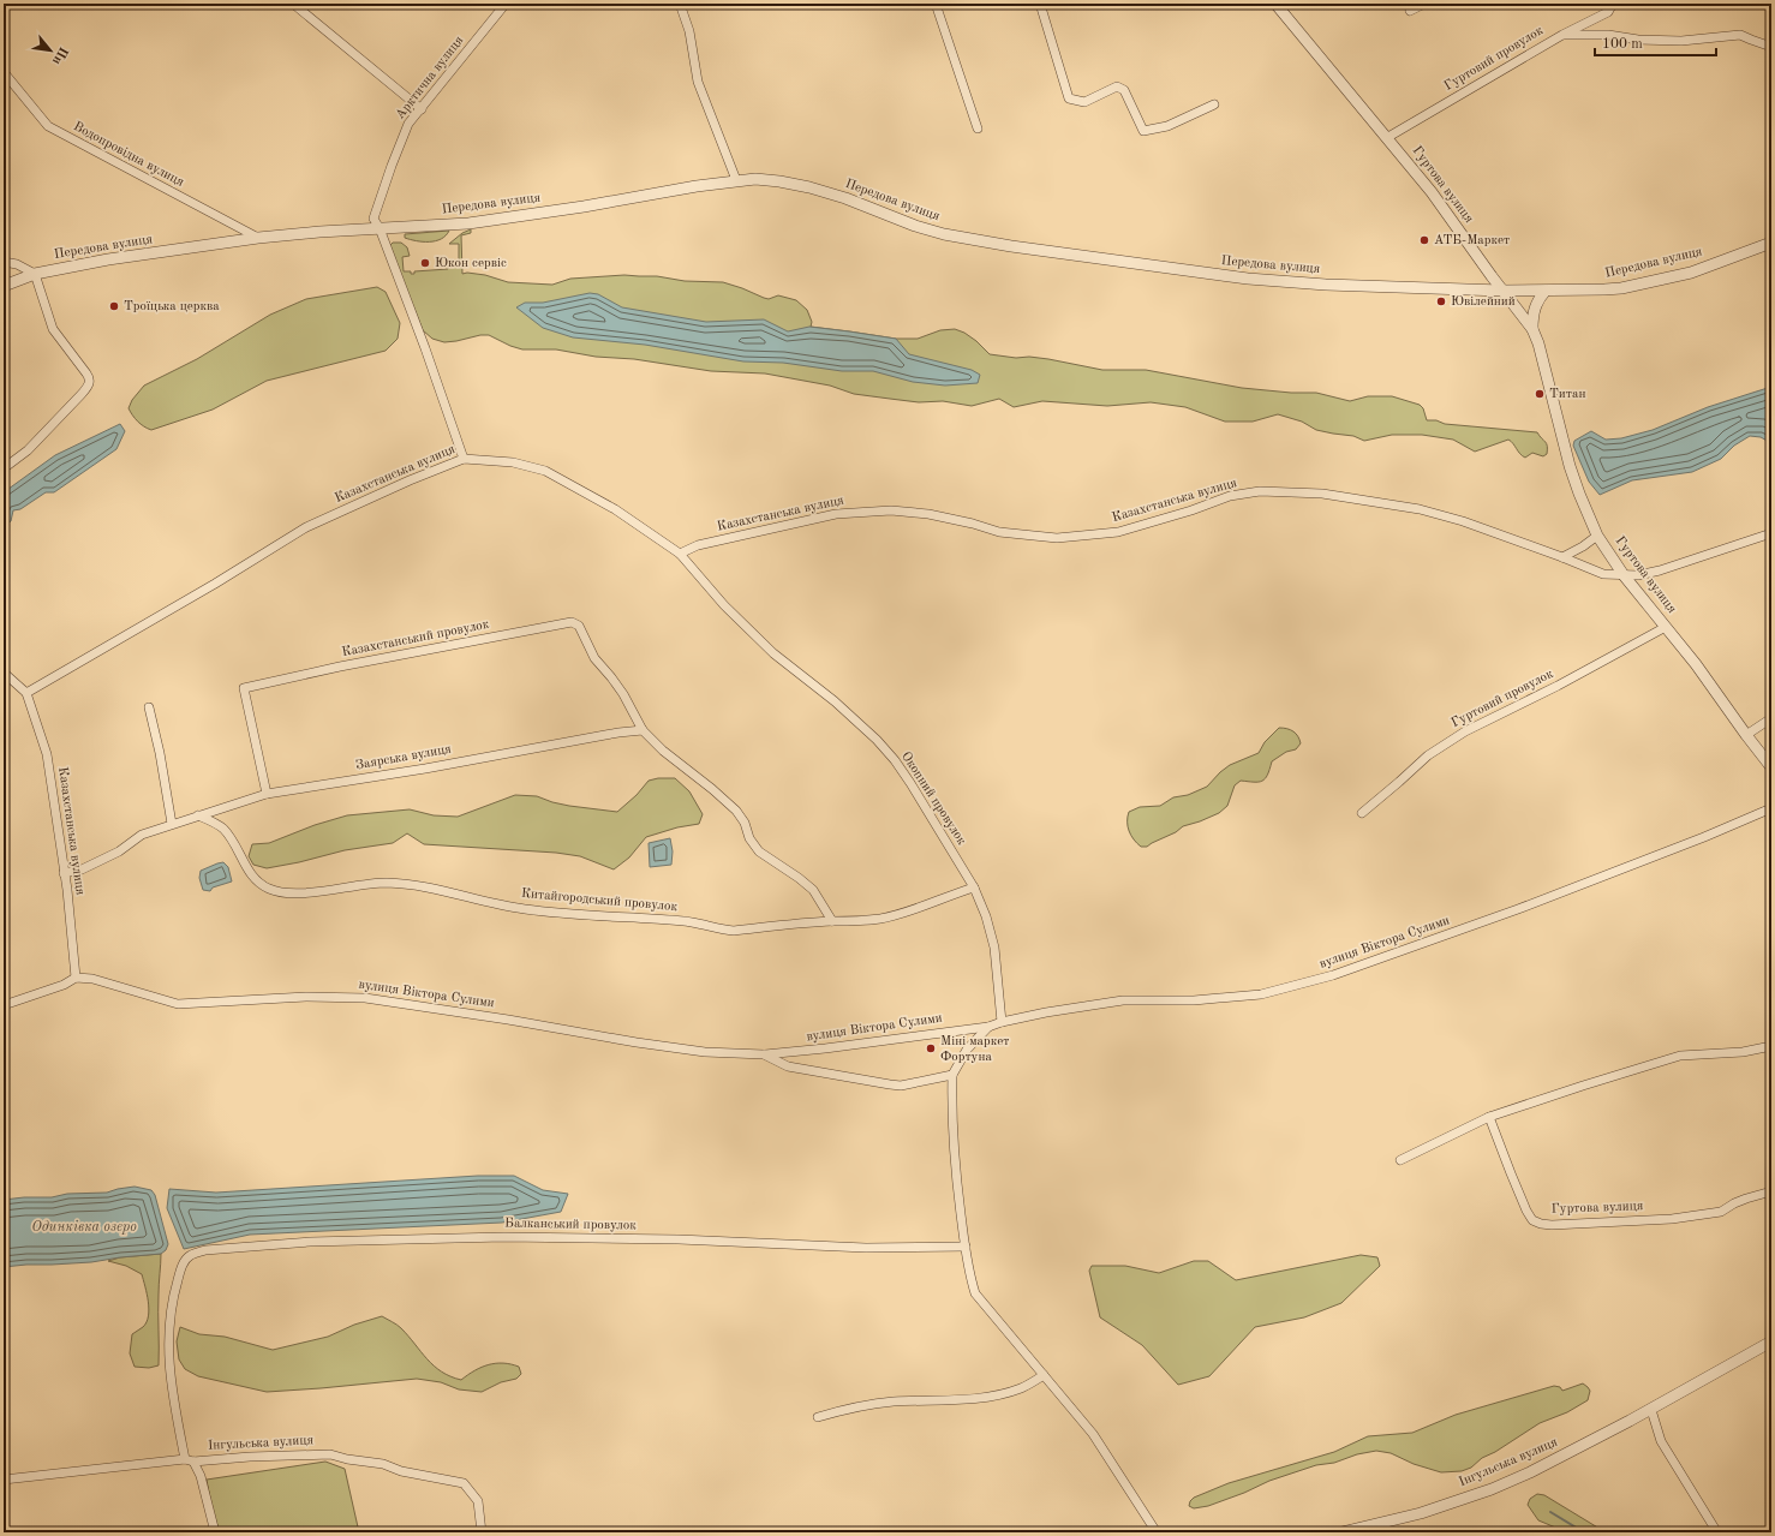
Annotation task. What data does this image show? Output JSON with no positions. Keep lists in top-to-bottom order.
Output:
{
  "streets": {
    "street": [
      "Гуртовий провулок",
      "Арктична вулиця",
      "Водопровідна вулиця",
      "Гуртова вулиця",
      "Передова вулиця",
      "Казахстанська вулиця",
      "Казахстанський провулок",
      "Заярська вулиця",
      "Окопний провулок",
      "Китайгородський провулок",
      "вулиця Віктора Сулими",
      "Балканський провулок",
      "Інгульська вулиця"
    ]
  },
  "crossings": [
    ["Гуртовий провулок", "Гуртова вулиця"],
    ["Арктична вулиця", "Передова вулиця"],
    ["Водопровідна вулиця", "Передова вулиця"],
    ["Гуртова вулиця", "Передова вулиця"],
    ["Гуртова вулиця", "Казахстанська вулиця"],
    ["Казахстанська вулиця", "Заярська вулиця"],
    ["Казахстанська вулиця", "Окопний провулок"],
    ["Казахстанська вулиця", "вулиця Віктора Сулими"],
    ["Казахстанський провулок", "Заярська вулиця"],
    ["Заярська вулиця", "Китайгородський провулок"],
    ["Окопний провулок", "Китайгородський провулок"],
    ["Окопний провулок", "вулиця Віктора Сулими"],
    ["Балканський провулок", "Інгульська вулиця"]
  ],
  "water": ["Одинківка озеро"],
  "places": [
    "АТБ-Маркет",
    "Юкон сервіс",
    "Ювілейний",
    "Троїцька церква",
    "Титан",
    "Міні маркет Фортуна"
  ],
  "scale_bar": "100 m",
  "north": "bottom right"
}
